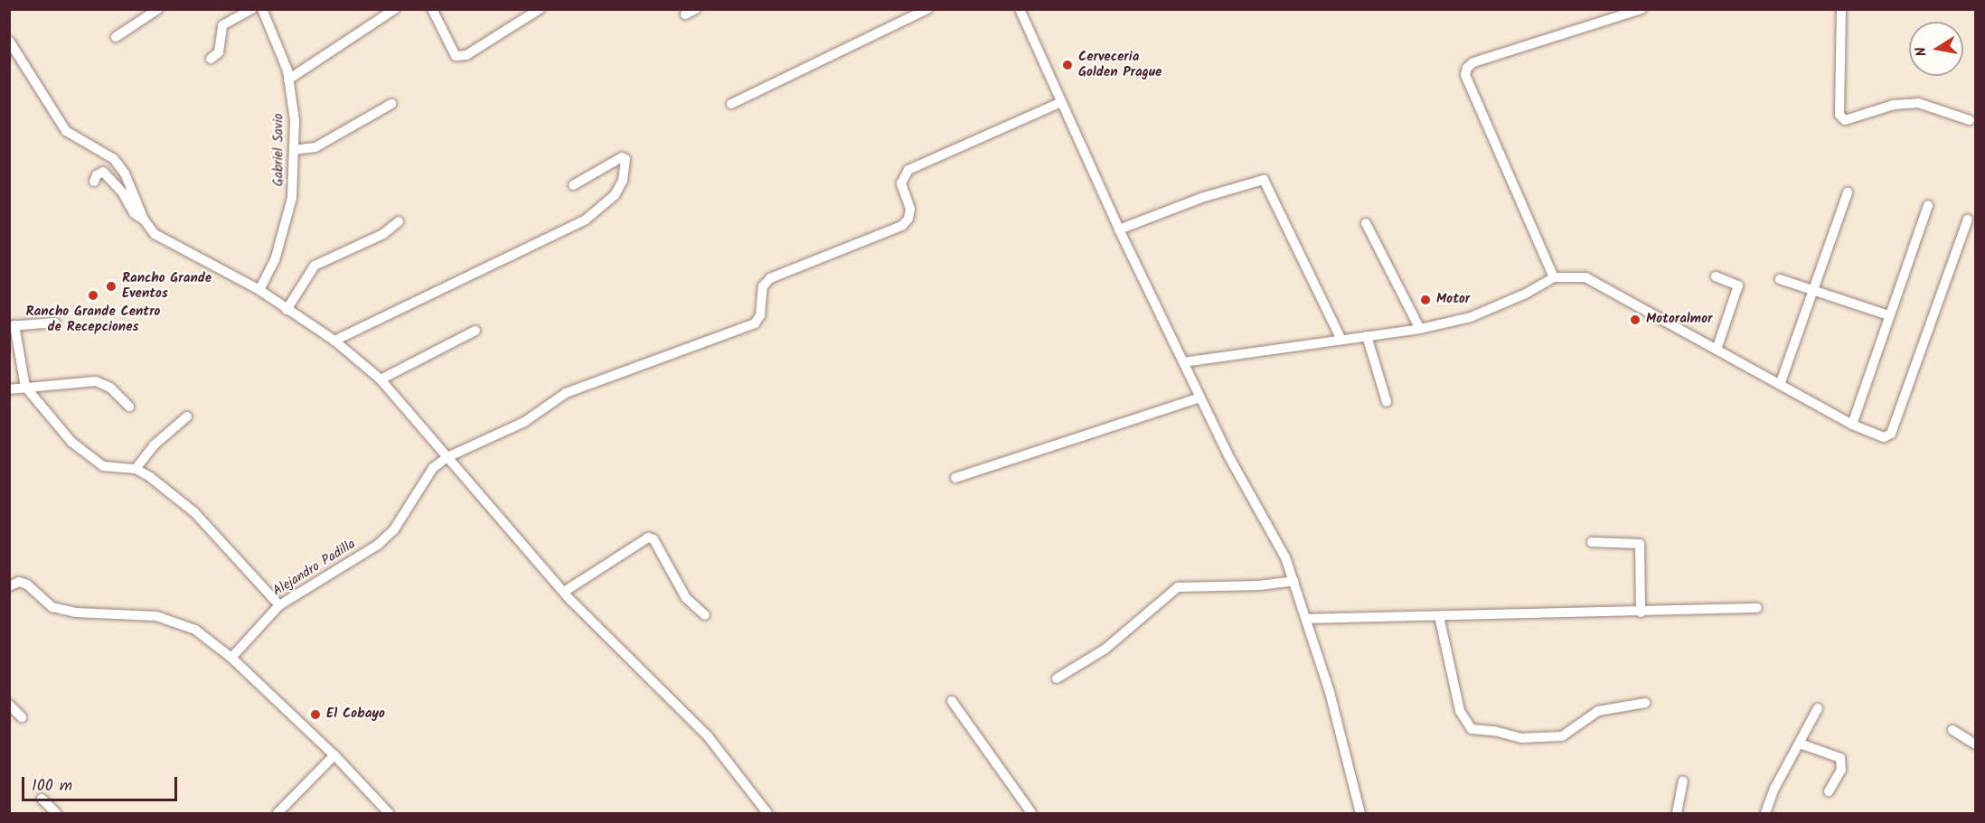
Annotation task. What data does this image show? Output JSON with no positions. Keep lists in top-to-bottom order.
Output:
{
  "streets": {
    "street": ["Gabriel Savio", "Alejandro Padilla"]
  },
  "places": [
    "Cerveceria Golden Prague",
    "Rancho Grande Eventos",
    "Rancho Grande Centro de Recepciones",
    "Motor",
    "Motoralmor",
    "El Cobayo"
  ],
  "scale_bar": "100 m",
  "north": "left"
}
